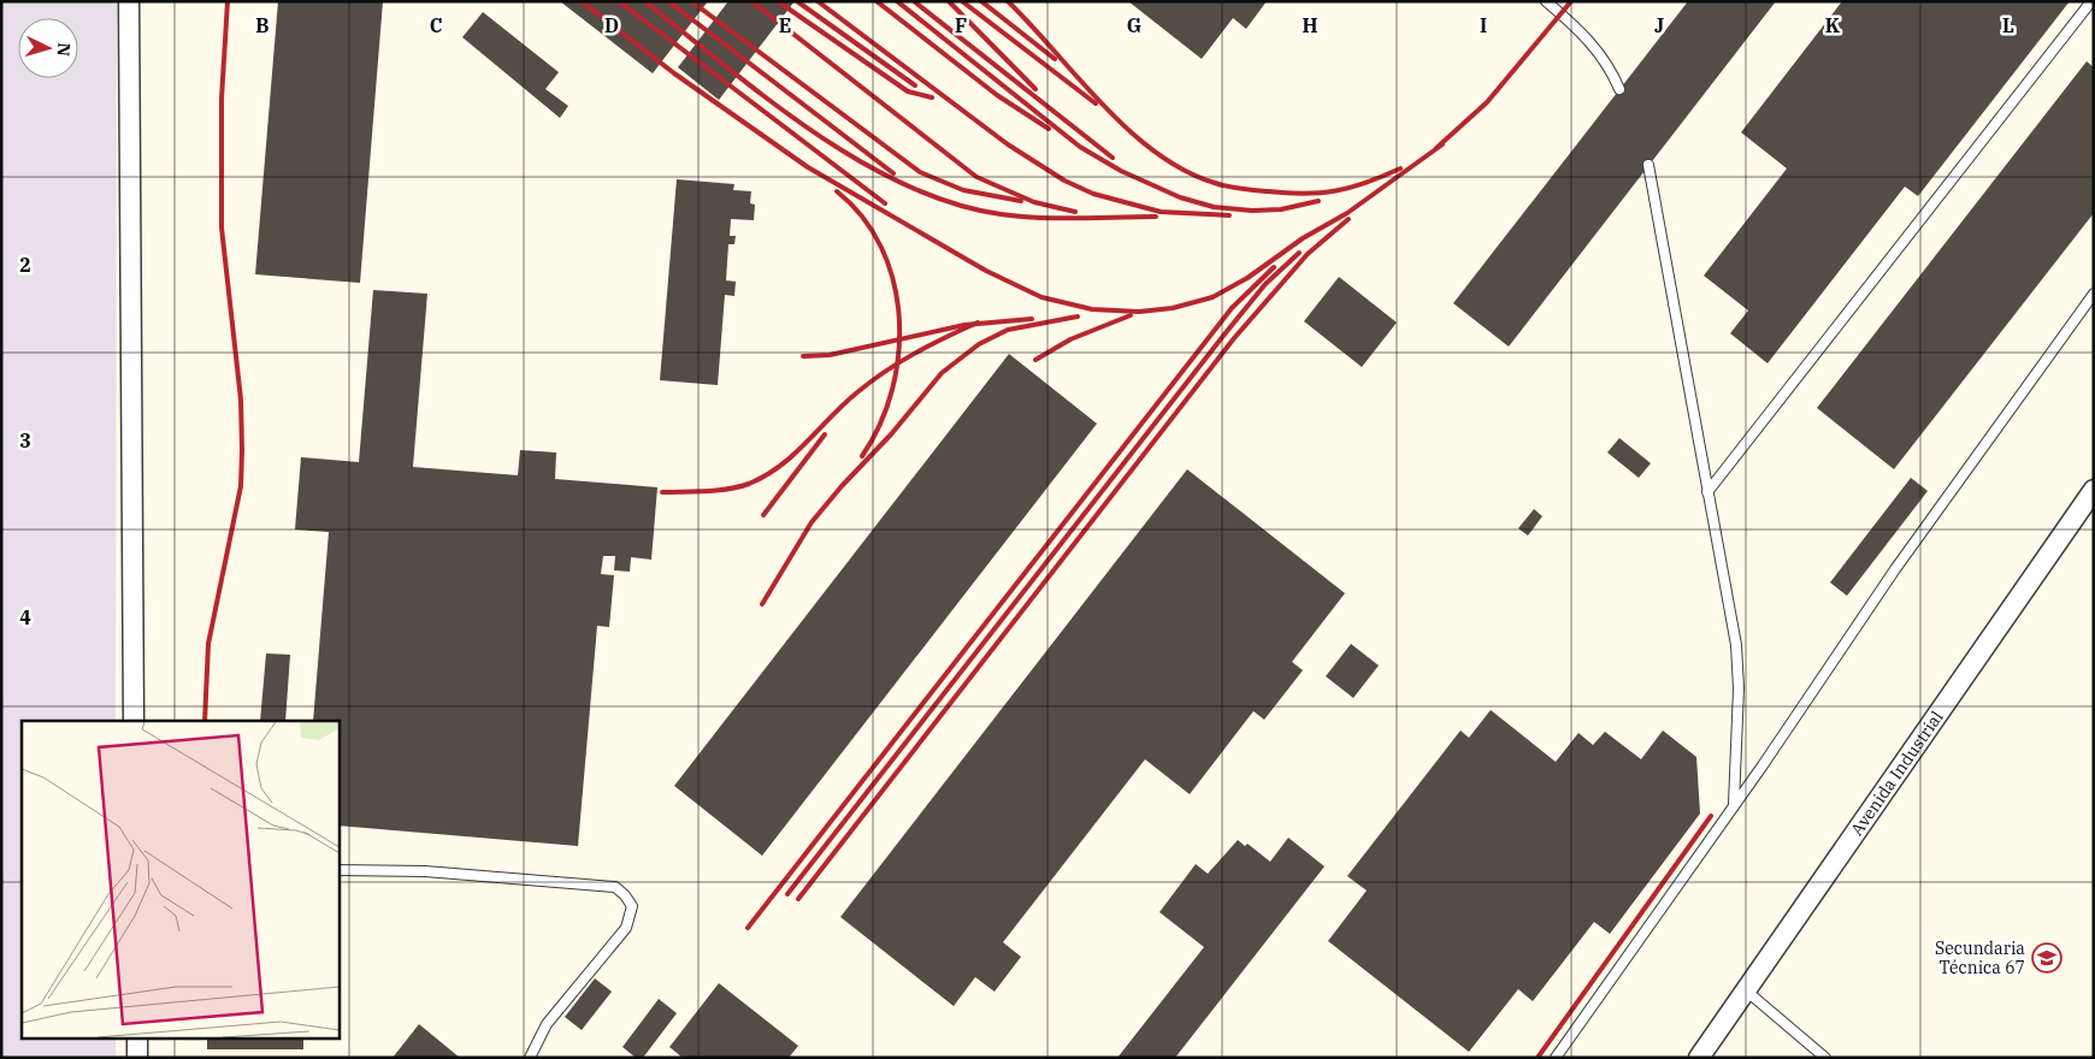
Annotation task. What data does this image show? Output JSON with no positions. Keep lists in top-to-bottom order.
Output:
{
  "streets": {
    "street": ["Avenida Industrial"]
  },
  "places": {
    "school or university": ["Secundaria Técnica 67"]
  },
  "north": "right",
  "grid": {
    "columns": [
      "B",
      "C",
      "D",
      "E",
      "F",
      "G",
      "H",
      "I",
      "J",
      "K",
      "L"
    ],
    "rows": ["2", "3", "4"]
  }
}
